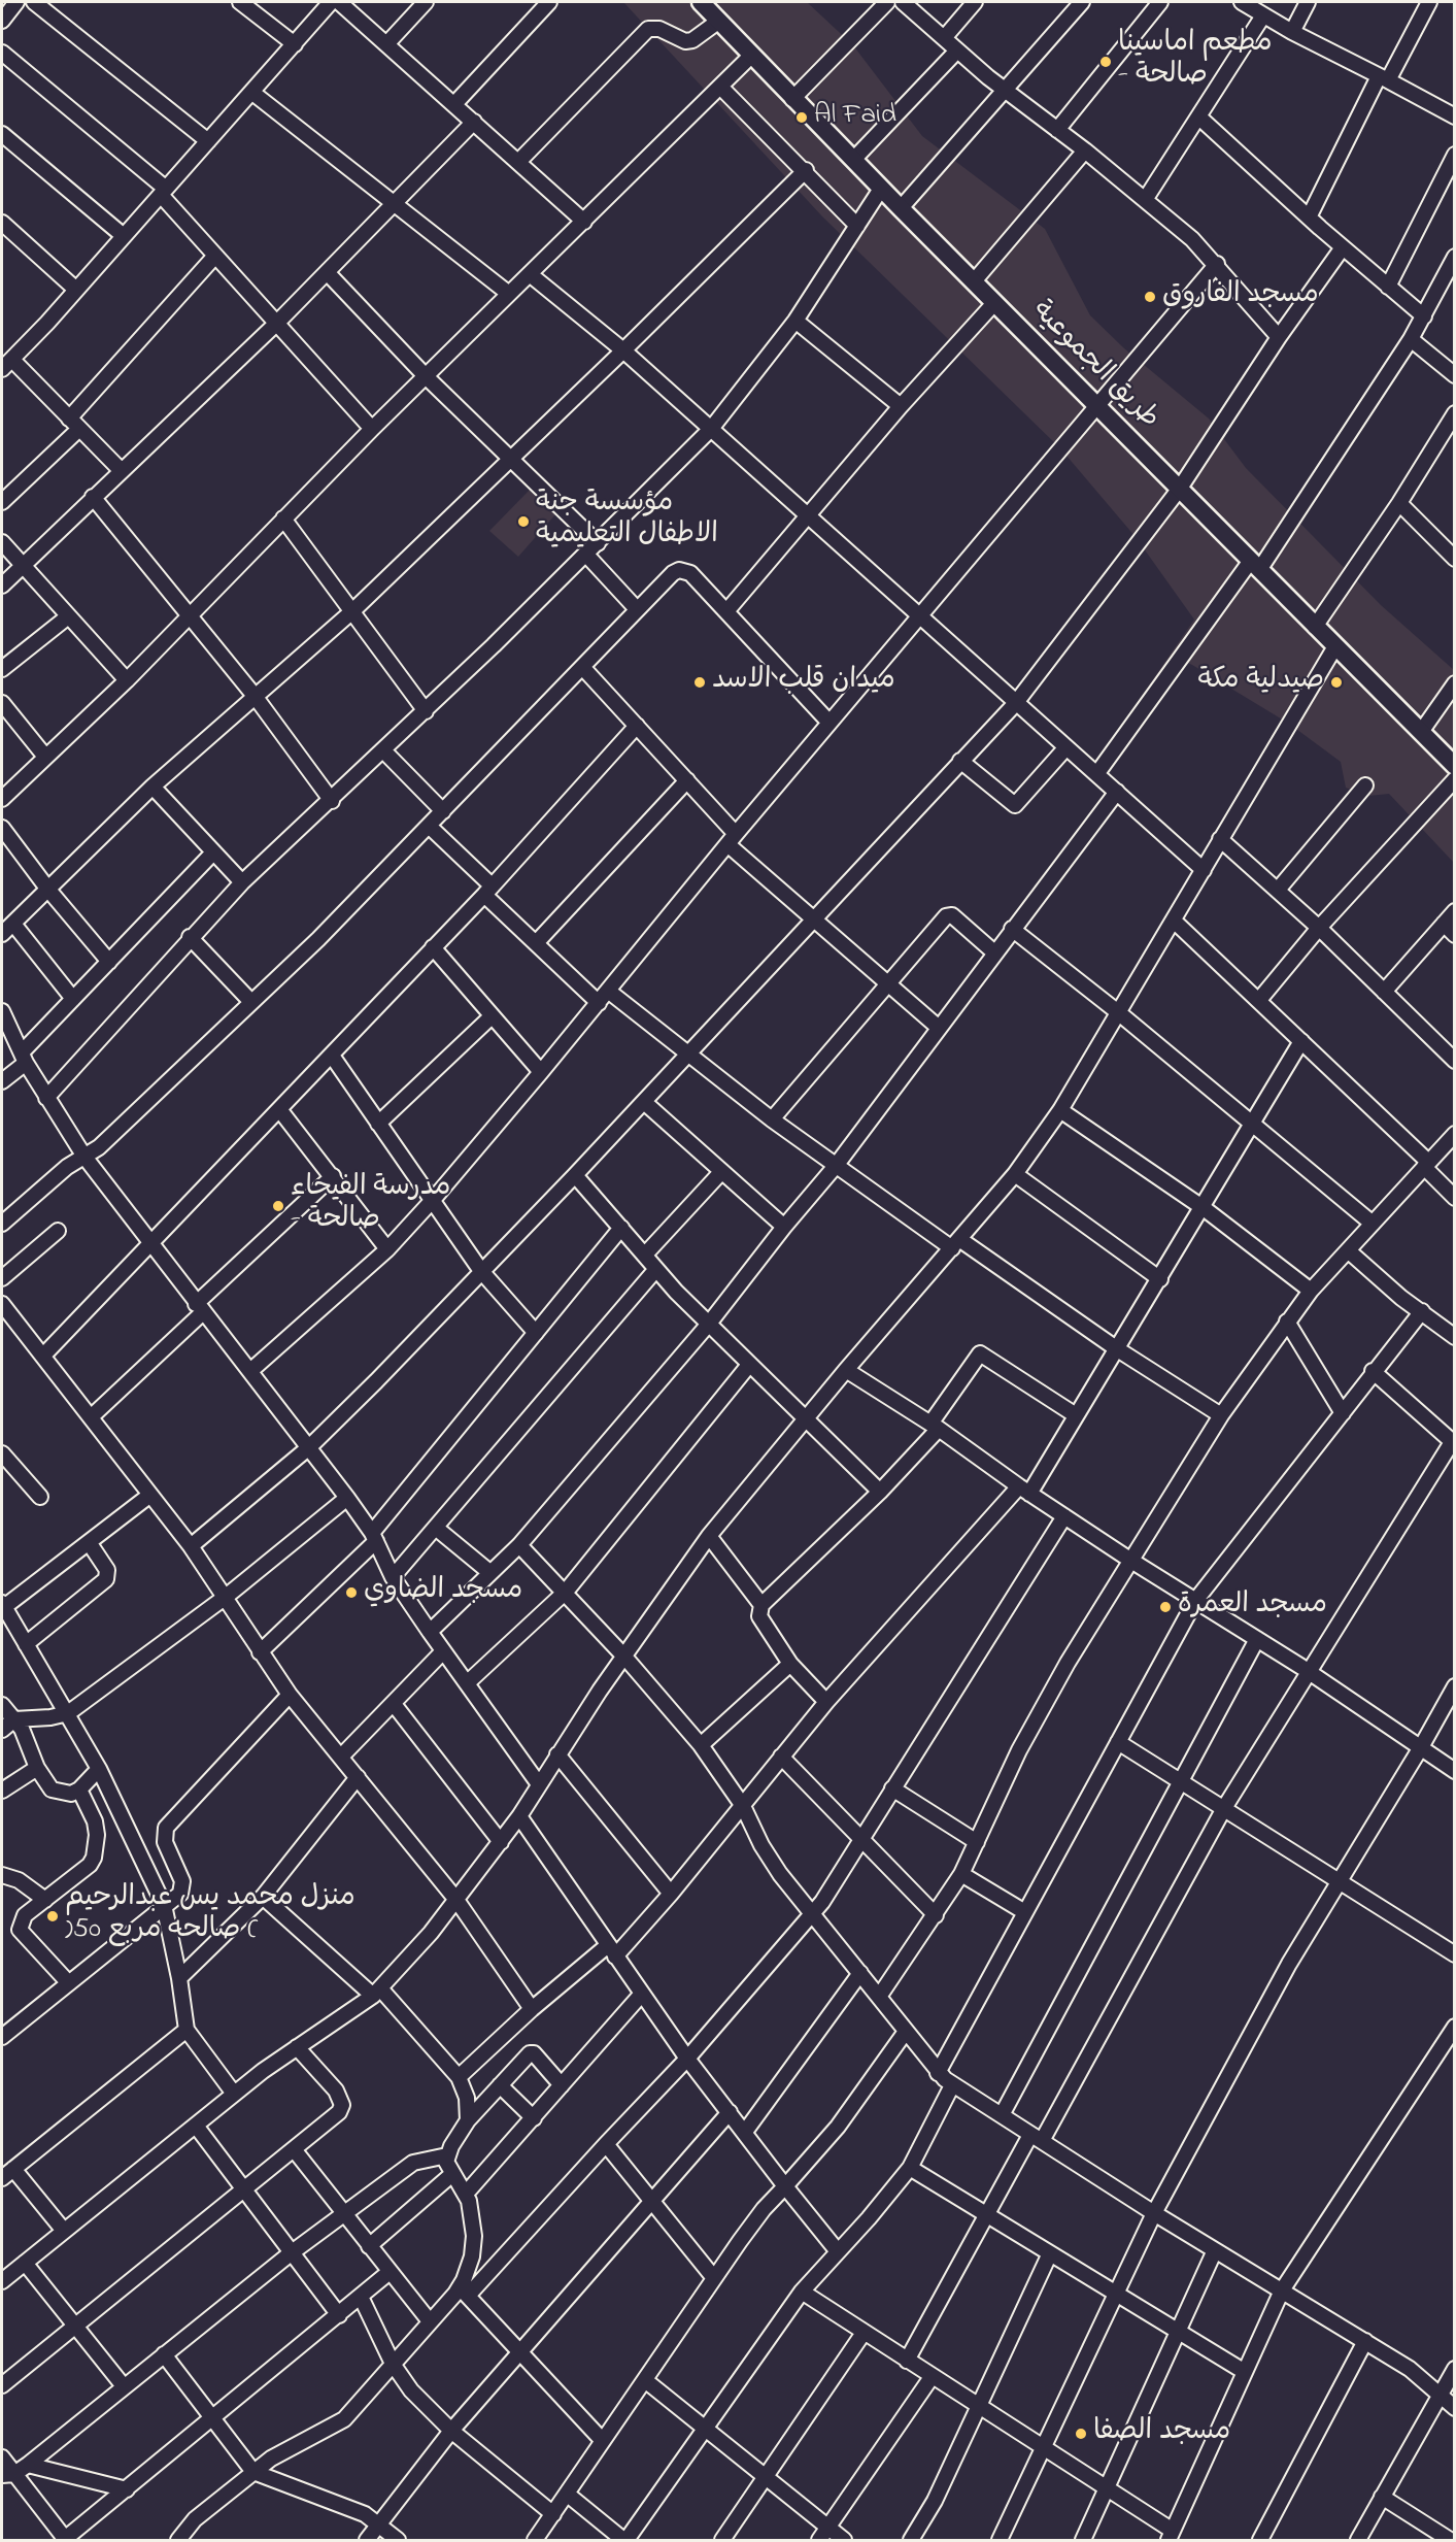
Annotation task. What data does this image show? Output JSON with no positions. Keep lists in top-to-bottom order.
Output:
{
  "streets": {
    "main road": ["طريق الجموعية"]
  },
  "places": [
    "مطعم اماسينا - صالحة",
    "Al Faid",
    "مسجد الفاروق",
    "مؤسسة جنة الاطفال التعليمية",
    "ميدان قلب الاسد",
    "صيدلية مكة",
    "مدرسة الفيحاء - صالحة",
    "مسجد الضاوي",
    "مسجد العمرة",
    "منزل محمد يس عبدالرحيم )صالحه مربع 50 (",
    "مسجد الصفا"
  ]
}
